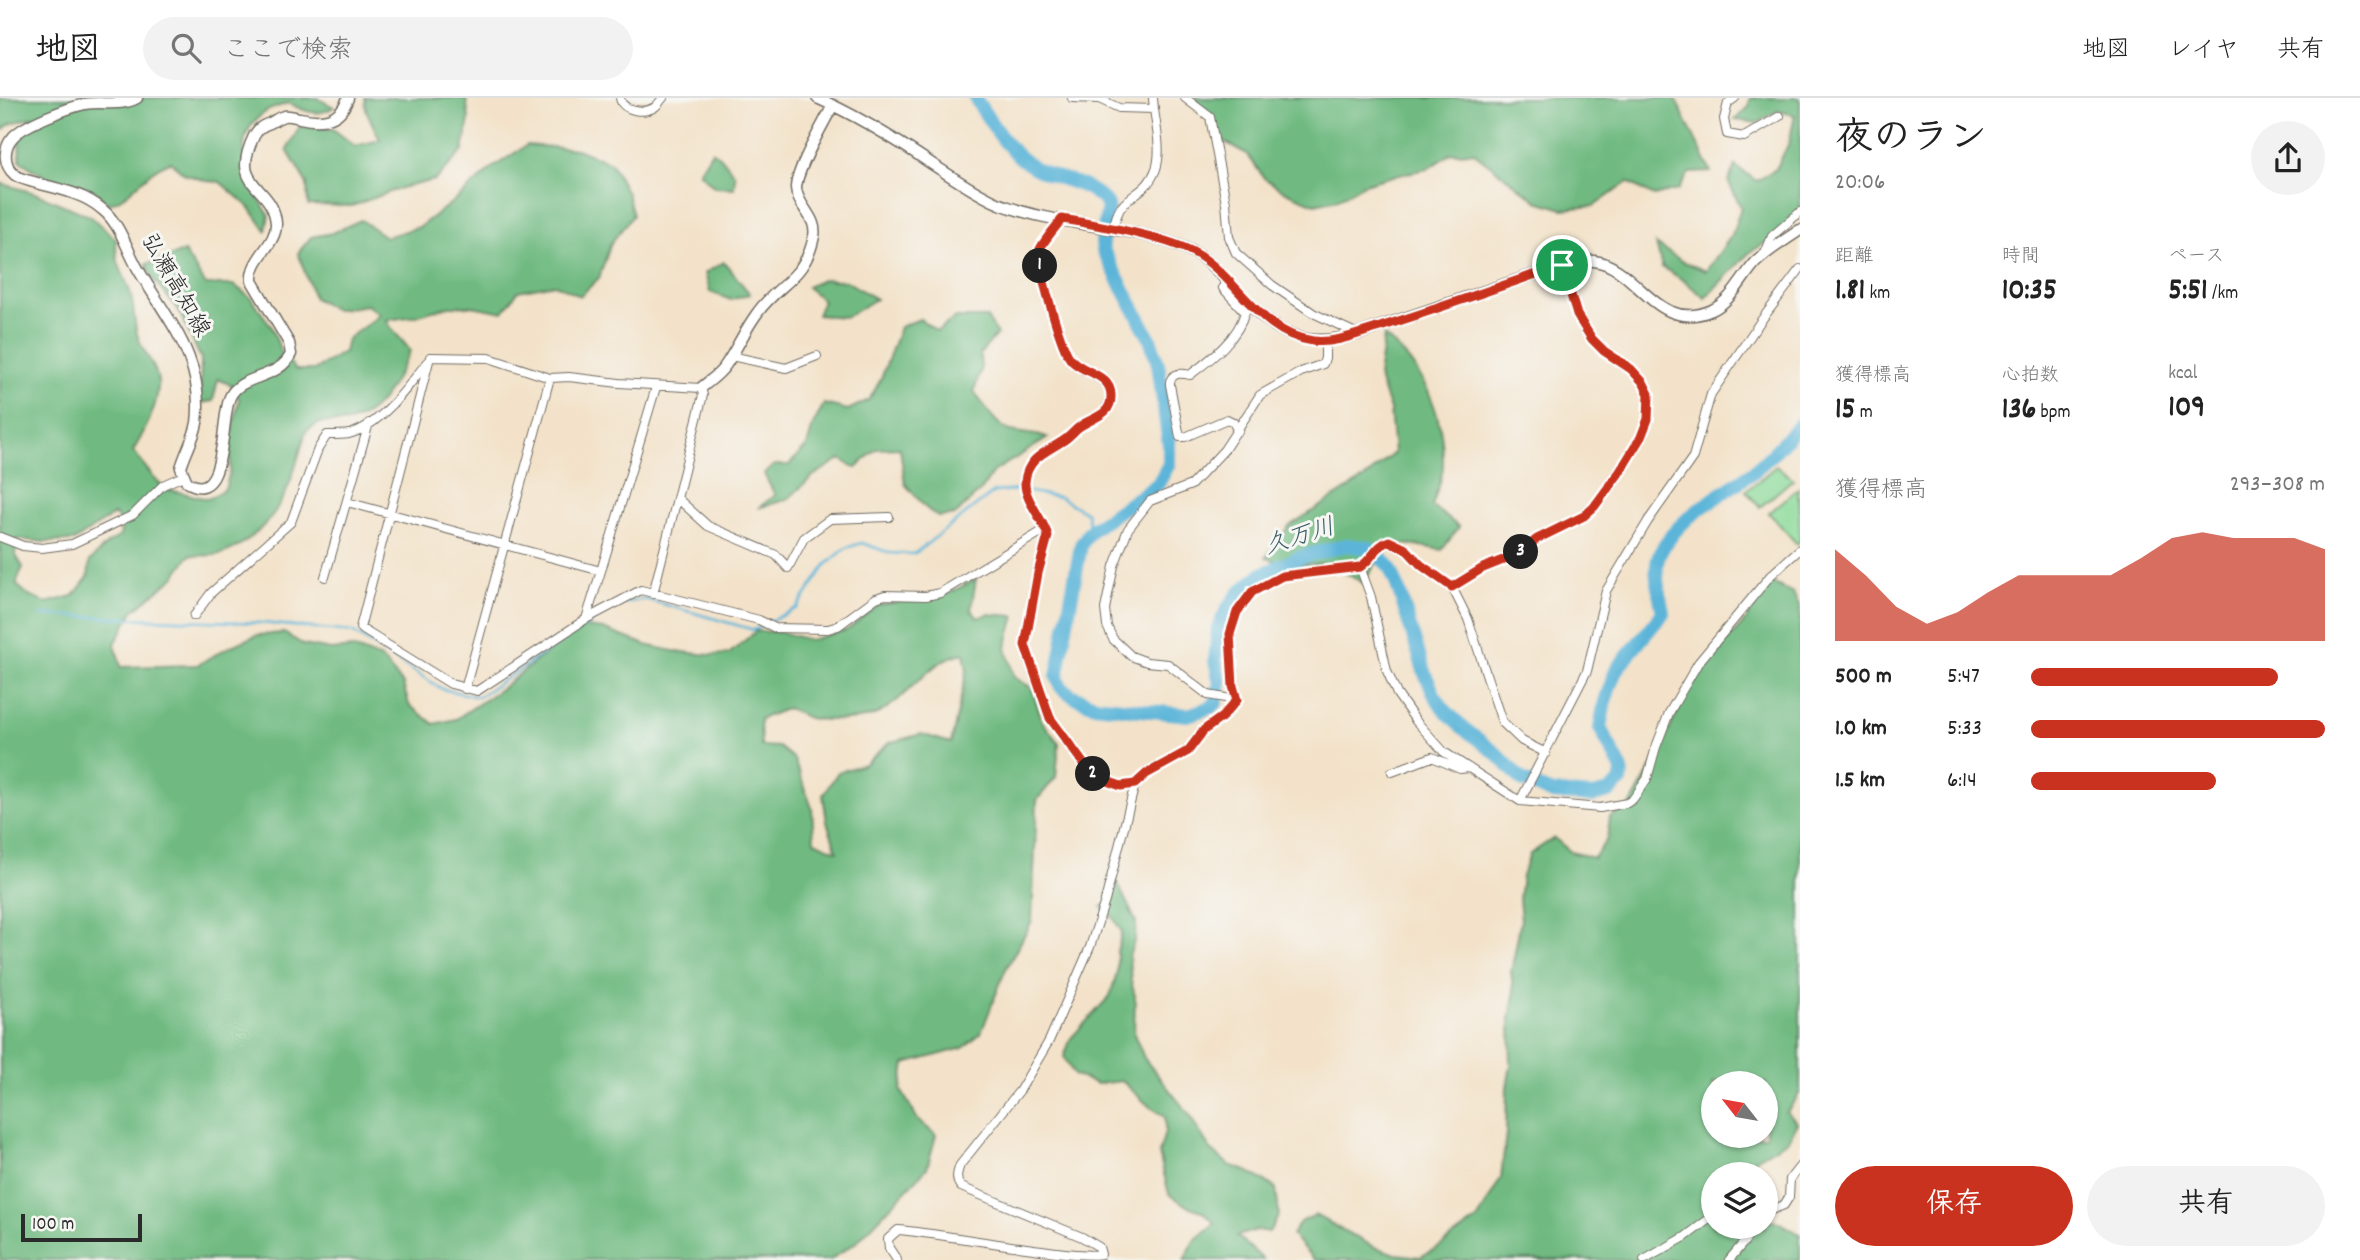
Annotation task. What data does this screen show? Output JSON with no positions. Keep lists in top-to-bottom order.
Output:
{
  "streets": {
    "main road": ["弘瀬高知線"]
  },
  "water": ["久万川"],
  "scale_bar": "100 m",
  "north": "top left",
  "page": {
    "header": "地図",
    "search": "ここで検索",
    "nav": ["地図", "レイヤ", "共有"],
    "heading": ["夜のラン", "20:06"],
    "stats": [
      ["距離", "1.81 km"],
      ["時間", "10:35"],
      ["ペース", "5:51 /km"],
      ["獲得標高", "15 m"],
      ["心拍数", "136 bpm"],
      ["kcal", "109"]
    ],
    "pins": ["1", "3", "2"],
    "chart": ["獲得標高", "293–308 m"],
    "list": [
      {
        "name": "500 m",
        "note": "5:47"
      },
      {
        "name": "1.0 km",
        "note": "5:33"
      },
      {
        "name": "1.5 km",
        "note": "6:14"
      }
    ],
    "buttons": ["保存", "共有"],
    "scale": "100 m"
  }
}
